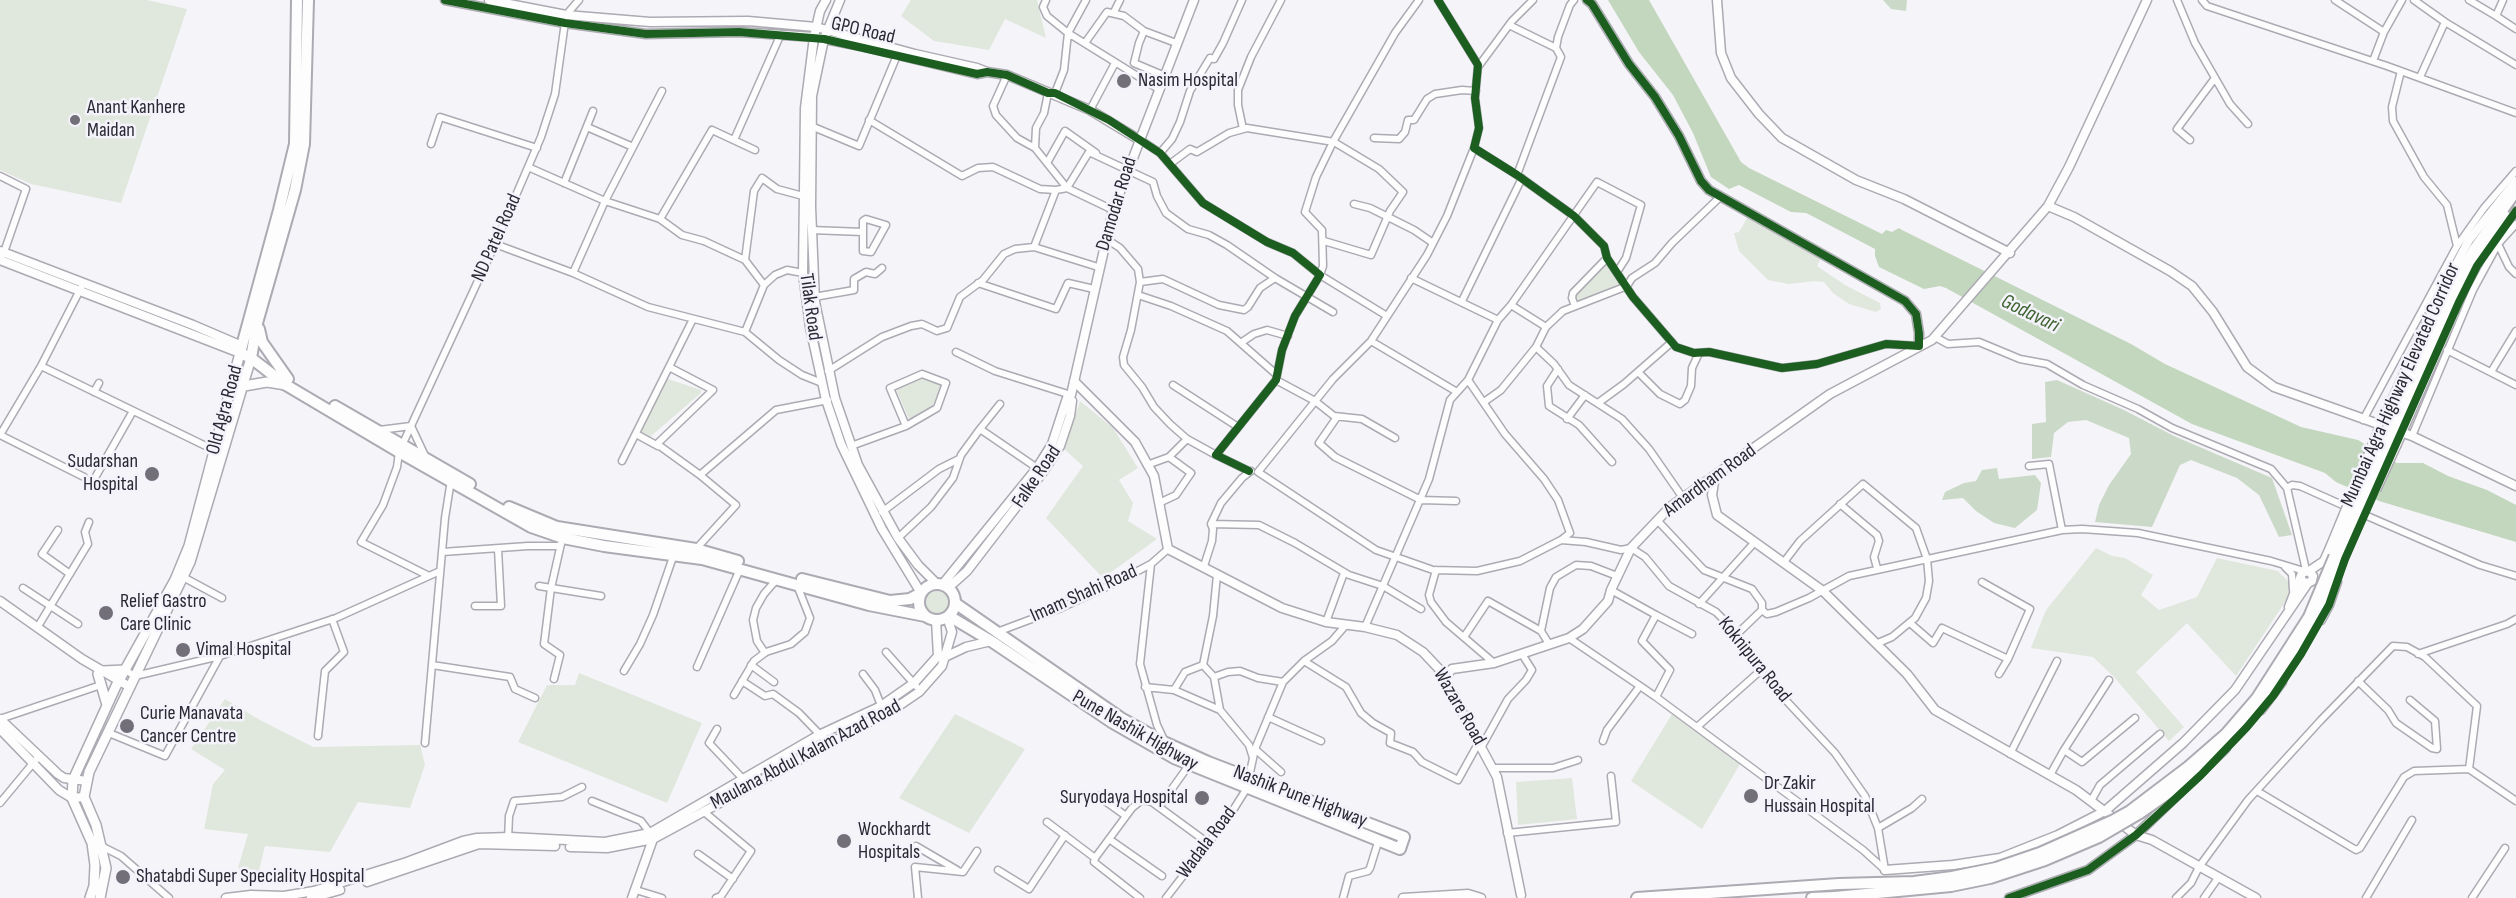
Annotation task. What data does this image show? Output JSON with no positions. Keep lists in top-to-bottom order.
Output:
{
  "streets": {
    "highway": [
      "Mumbai Agra Highway Elevated Corridor",
      "Old Agra Road",
      "Pune Nashik Highway",
      "Nashik Pune Highway"
    ],
    "street": [
      "GPO Road",
      "Damodar Road",
      "ND Patel Road",
      "Tilak Road",
      "Falke Road",
      "Amardham Road",
      "Imam Shahi Road",
      "Koknipura Road",
      "Wazare Road",
      "Maulana Abdul Kalam Azad Road",
      "Wadala Road"
    ]
  },
  "crossings": [
    ["GPO Road", "Damodar Road"],
    ["GPO Road", "ND Patel Road"],
    ["GPO Road", "Tilak Road"],
    ["Damodar Road", "Falke Road"],
    ["Tilak Road", "Falke Road"],
    ["Tilak Road", "Pune Nashik Highway"],
    ["Tilak Road", "Maulana Abdul Kalam Azad Road"],
    ["Tilak Road", "Nashik Pune Highway"],
    ["Falke Road", "Pune Nashik Highway"],
    ["Falke Road", "Maulana Abdul Kalam Azad Road"],
    ["Falke Road", "Nashik Pune Highway"],
    ["Amardham Road", "Koknipura Road"],
    ["Amardham Road", "Wazare Road"],
    ["Imam Shahi Road", "Wazare Road"],
    ["Imam Shahi Road", "Pune Nashik Highway"],
    ["Imam Shahi Road", "Nashik Pune Highway"],
    ["Pune Nashik Highway", "Maulana Abdul Kalam Azad Road"],
    ["Pune Nashik Highway", "Nashik Pune Highway"],
    ["Pune Nashik Highway", "Wadala Road"],
    ["Maulana Abdul Kalam Azad Road", "Nashik Pune Highway"],
    ["Nashik Pune Highway", "Wadala Road"]
  ],
  "water": ["Godavari"],
  "places": [
    "Nasim Hospital",
    "Anant Kanhere Maidan",
    "Sudarshan Hospital",
    "Relief Gastro Care Clinic",
    "Vimal Hospital",
    "Curie Manavata Cancer Centre",
    "Dr Zakir Hussain Hospital",
    "Suryodaya Hospital",
    "Wockhardt Hospitals",
    "Shatabdi Super Speciality Hospital"
  ]
}
